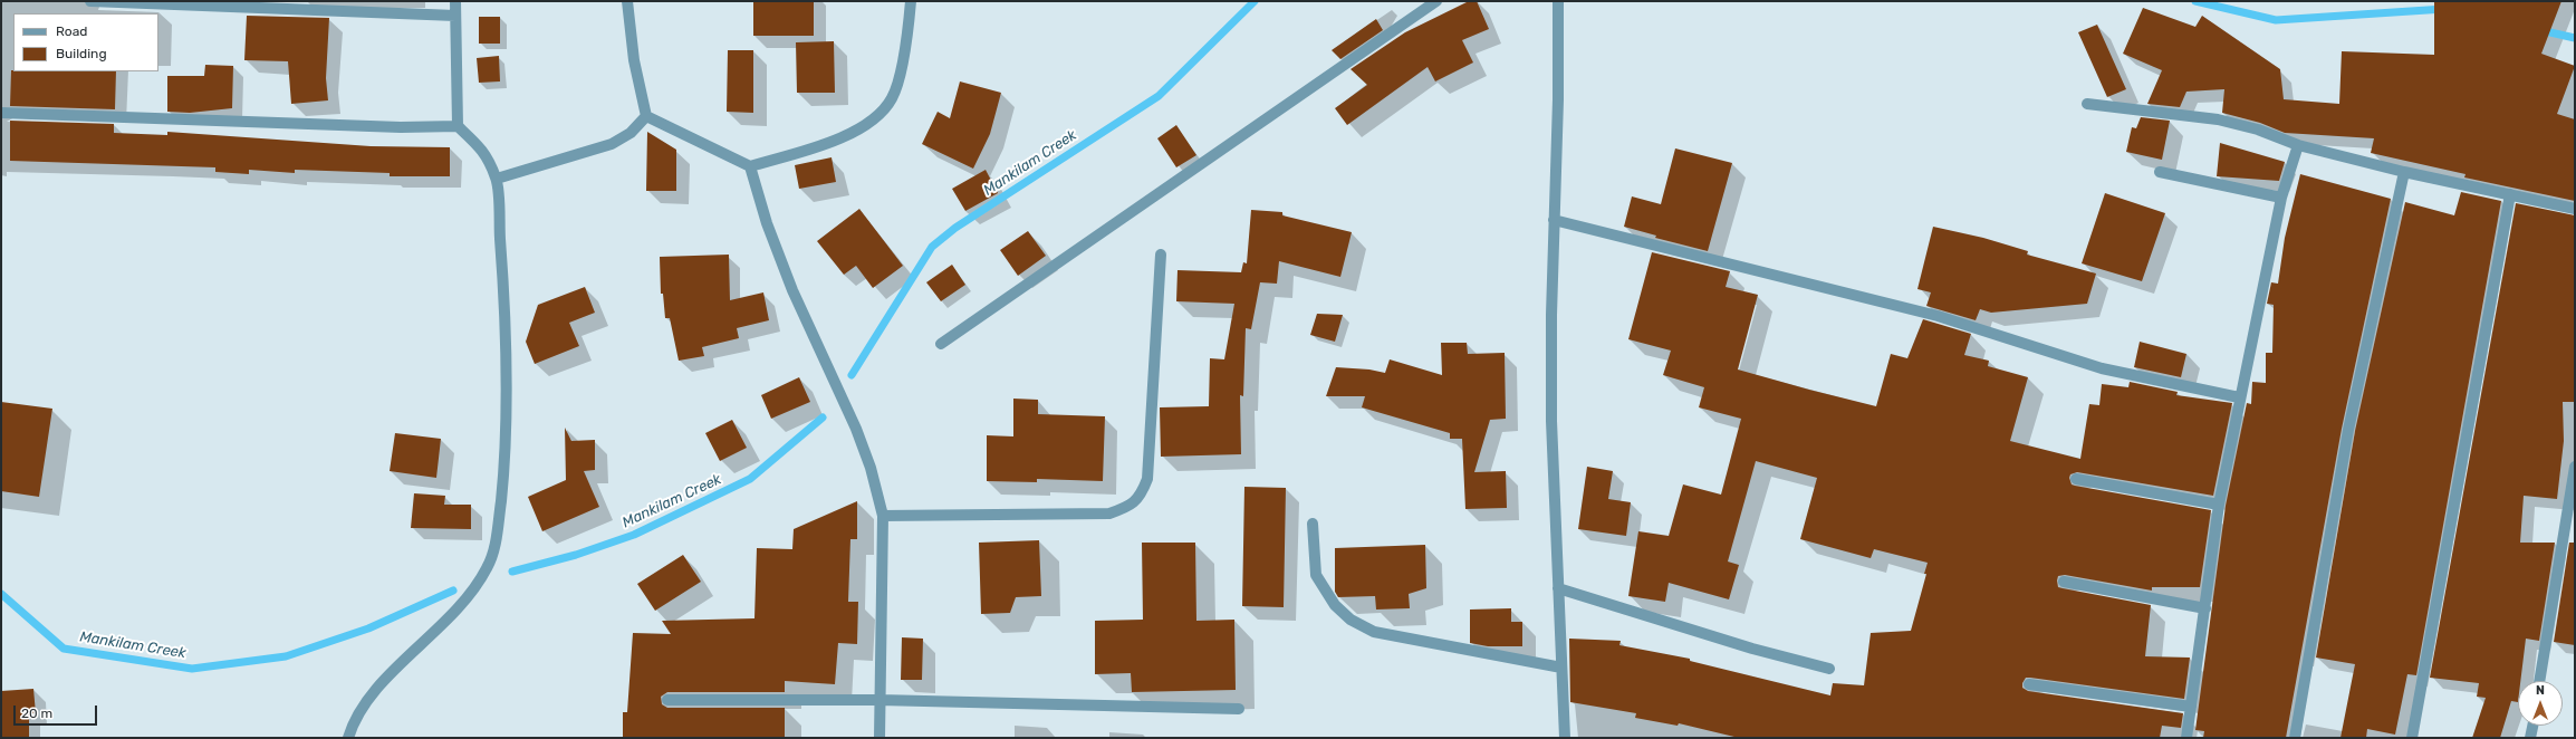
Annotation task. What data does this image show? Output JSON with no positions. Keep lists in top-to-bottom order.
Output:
{
  "water": ["Mankilam Creek"],
  "legend": ["Road", "Building"],
  "scale_bar": "20 m",
  "north": "top"
}
